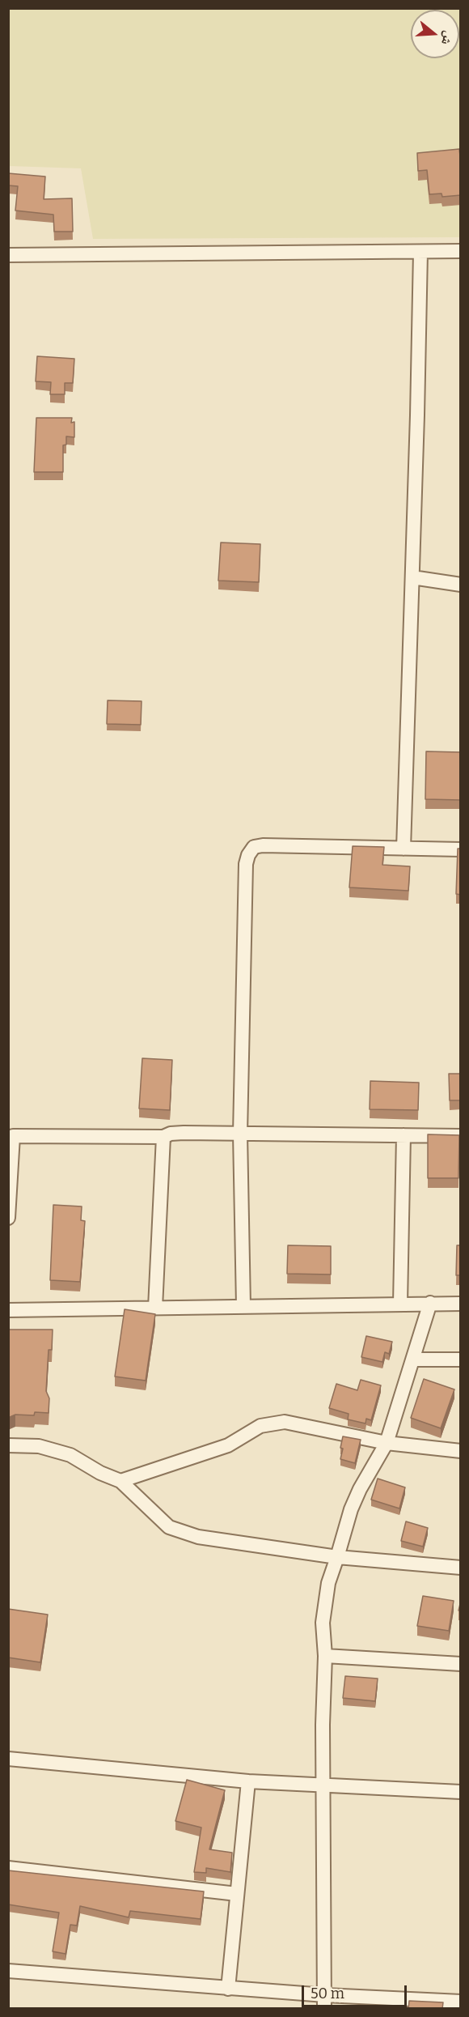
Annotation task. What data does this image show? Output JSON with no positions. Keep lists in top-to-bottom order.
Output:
{
  "scale_bar": "50 m",
  "north": "right"
}
